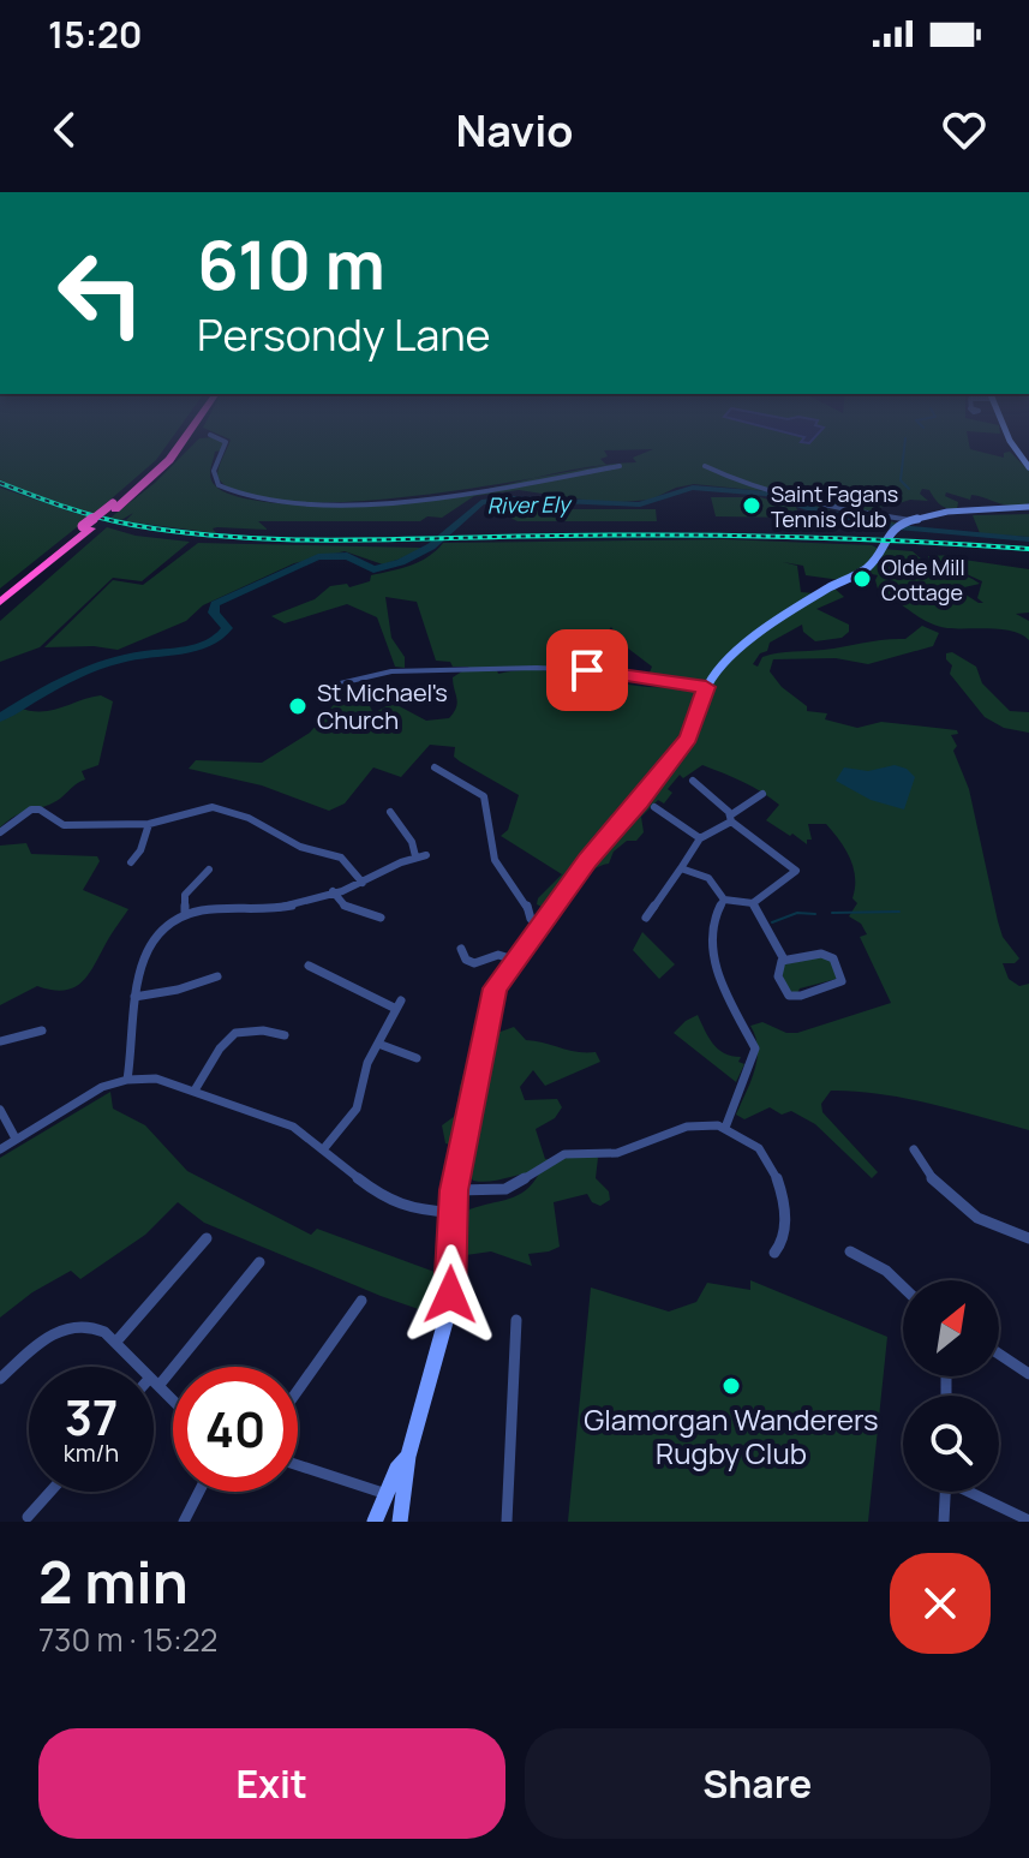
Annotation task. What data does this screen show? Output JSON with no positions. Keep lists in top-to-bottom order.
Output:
{
  "water": ["River Ely"],
  "places": [
    "Saint Fagans Tennis Club",
    "Olde Mill Cottage",
    "St Michael's Church",
    "Glamorgan Wanderers Rugby Club"
  ],
  "north": "top right",
  "page": {
    "status": "15:20",
    "header": "Navio",
    "turn": ["610 m", "Persondy Lane"],
    "speed": "37 km/h",
    "limit": "40",
    "heading": ["2 min", "730 m · 15:22"],
    "buttons": ["Exit", "Share"]
  }
}
